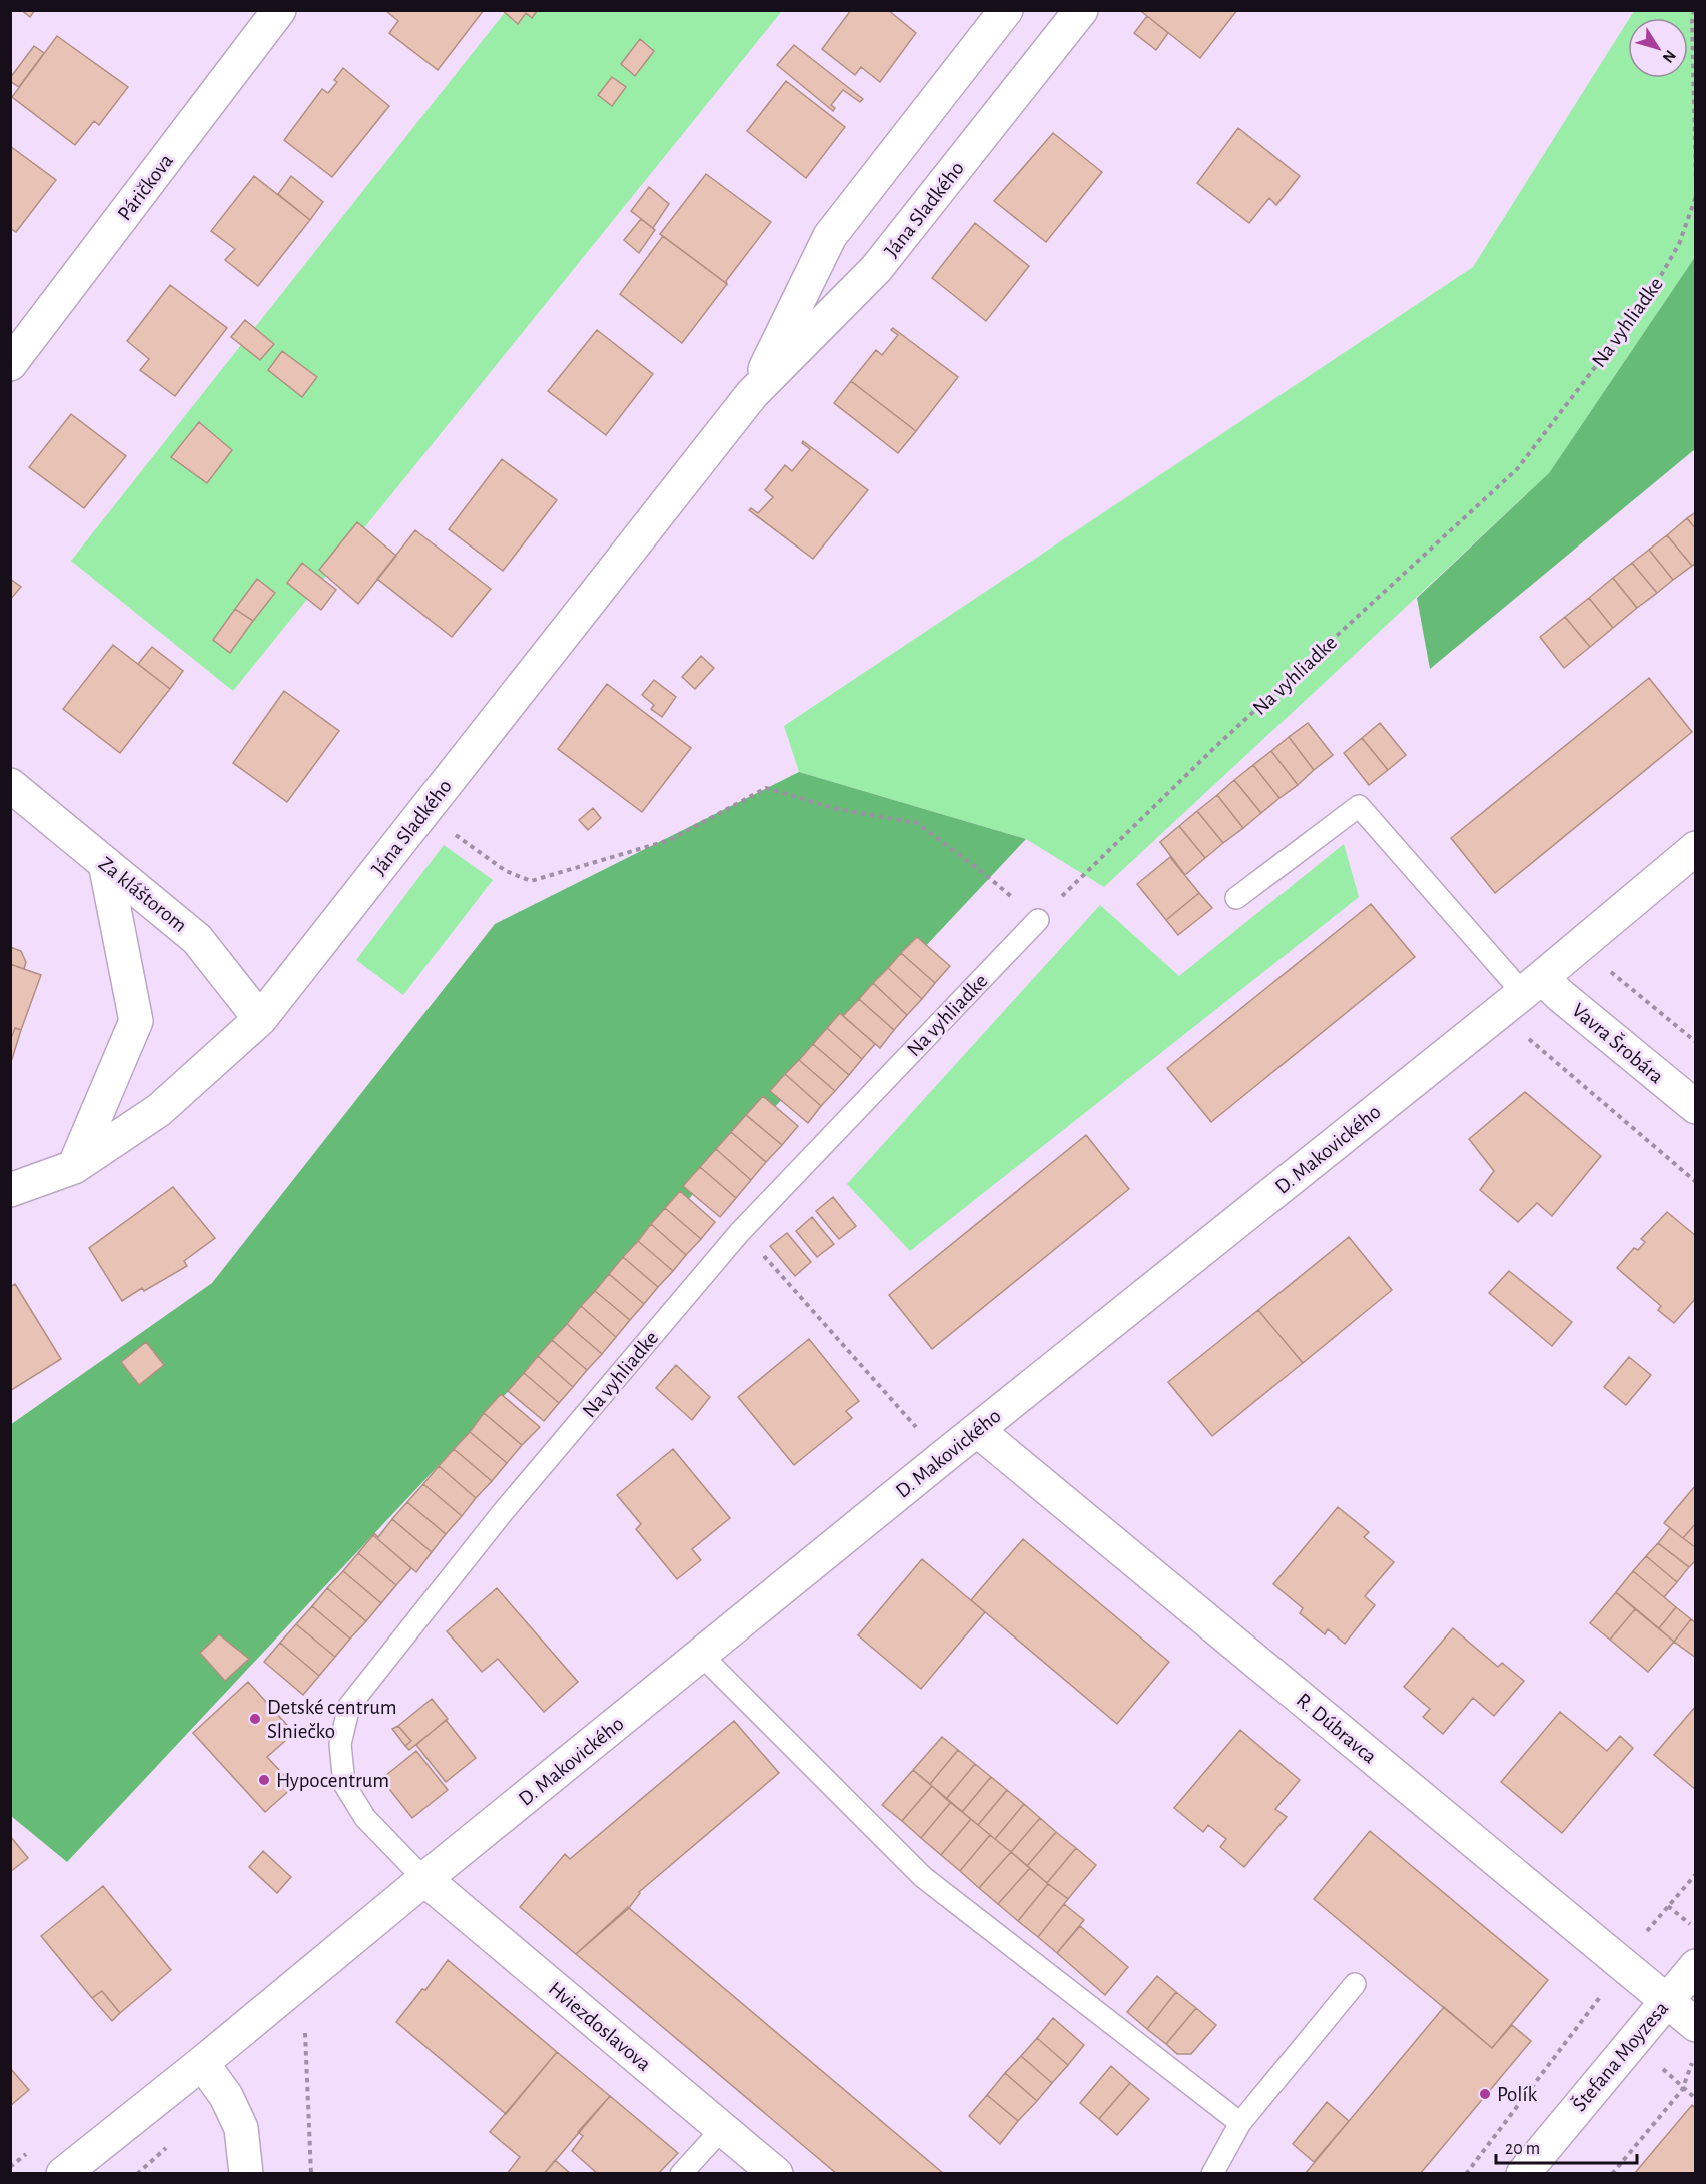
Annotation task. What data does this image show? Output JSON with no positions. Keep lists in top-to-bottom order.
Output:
{
  "streets": {
    "street": [
      "Páričkova",
      "Jána Sladkého",
      "Za kláštorom",
      "Vavra Šrobára",
      "D. Makovického",
      "R. Dúbravca",
      "Hviezdoslavova",
      "Štefana Moyzesa"
    ],
    "lane": ["Na vyhliadke"]
  },
  "crossings": [
    ["Jána Sladkého", "Za kláštorom"],
    ["Na vyhliadke", "D. Makovického"],
    ["Na vyhliadke", "Hviezdoslavova"],
    ["Vavra Šrobára", "D. Makovického"],
    ["D. Makovického", "R. Dúbravca"],
    ["D. Makovického", "Hviezdoslavova"],
    ["R. Dúbravca", "Štefana Moyzesa"]
  ],
  "places": ["Detské centrum Slniečko", "Hypocentrum", "Polík"],
  "scale_bar": "20 m",
  "north": "bottom right"
}
